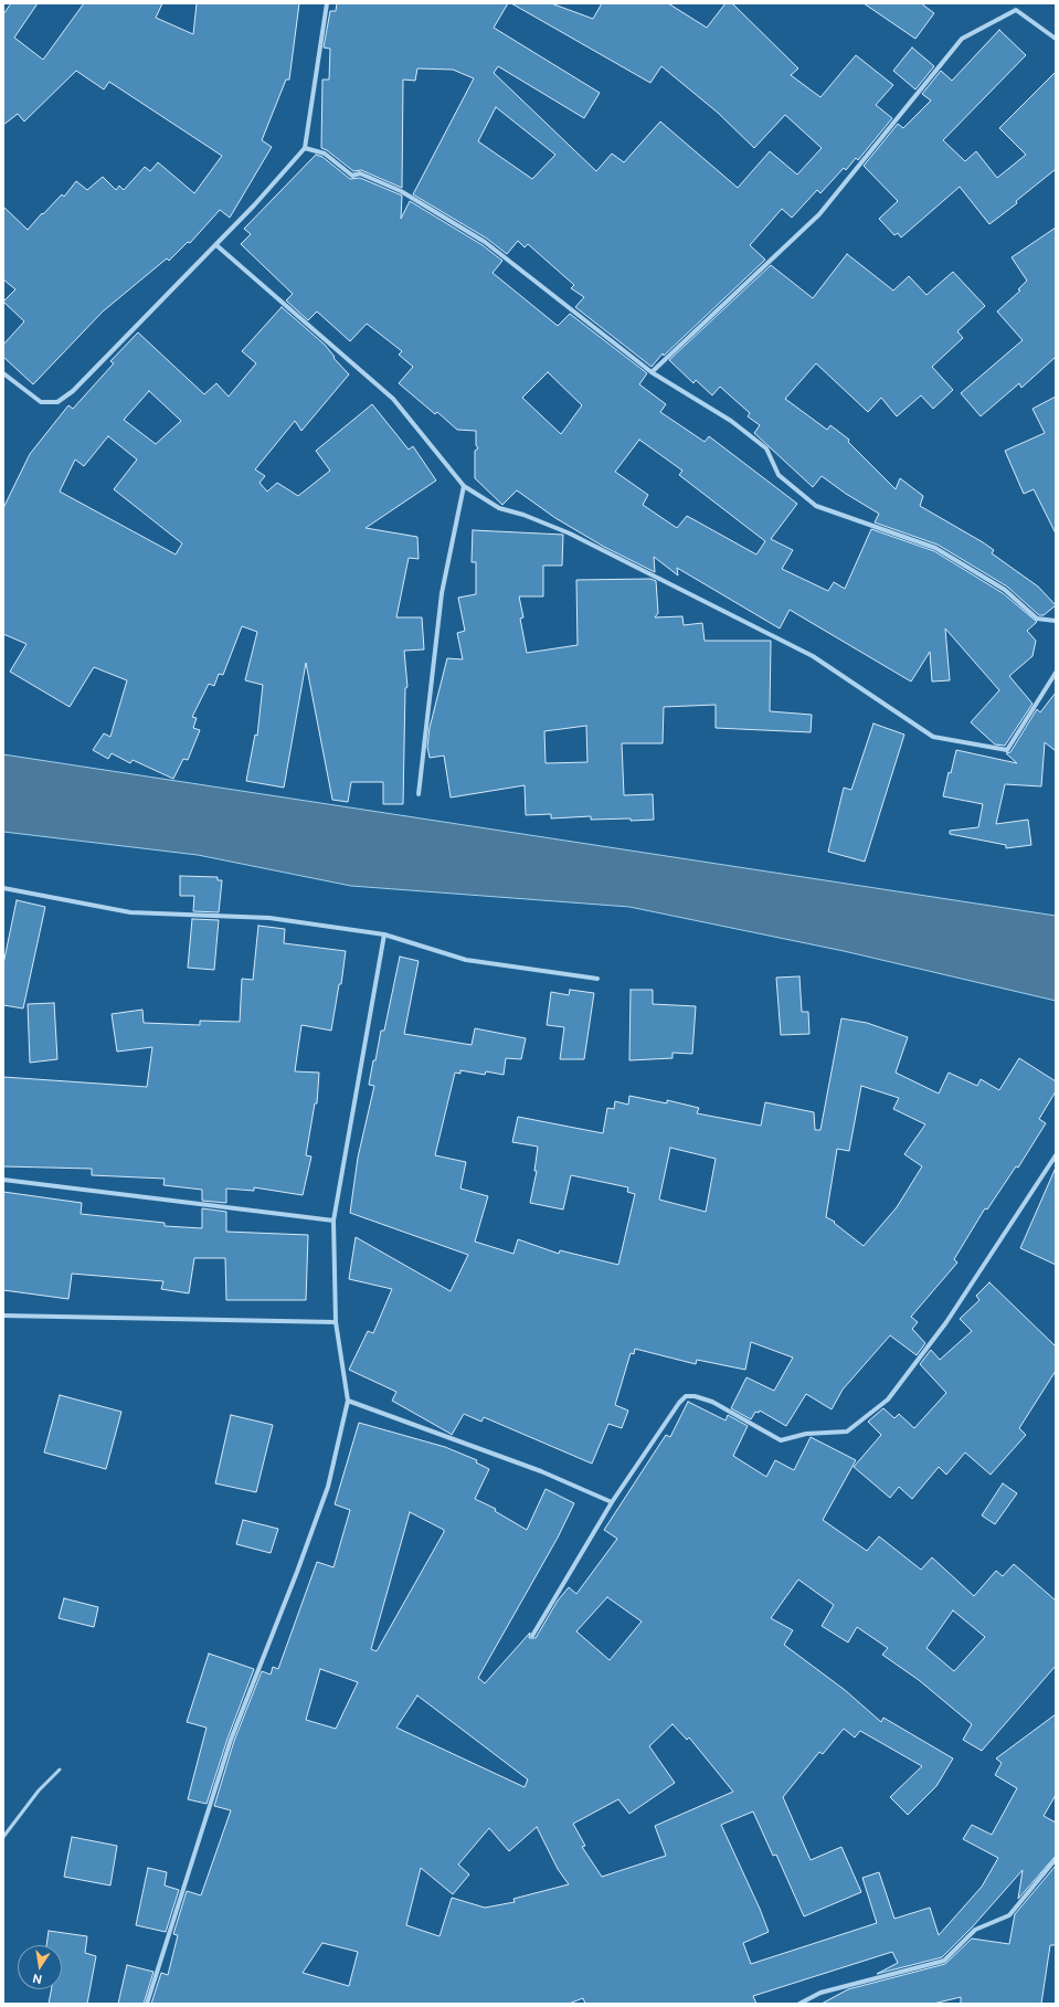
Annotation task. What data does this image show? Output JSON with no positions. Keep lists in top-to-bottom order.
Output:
{
  "north": "bottom"
}
